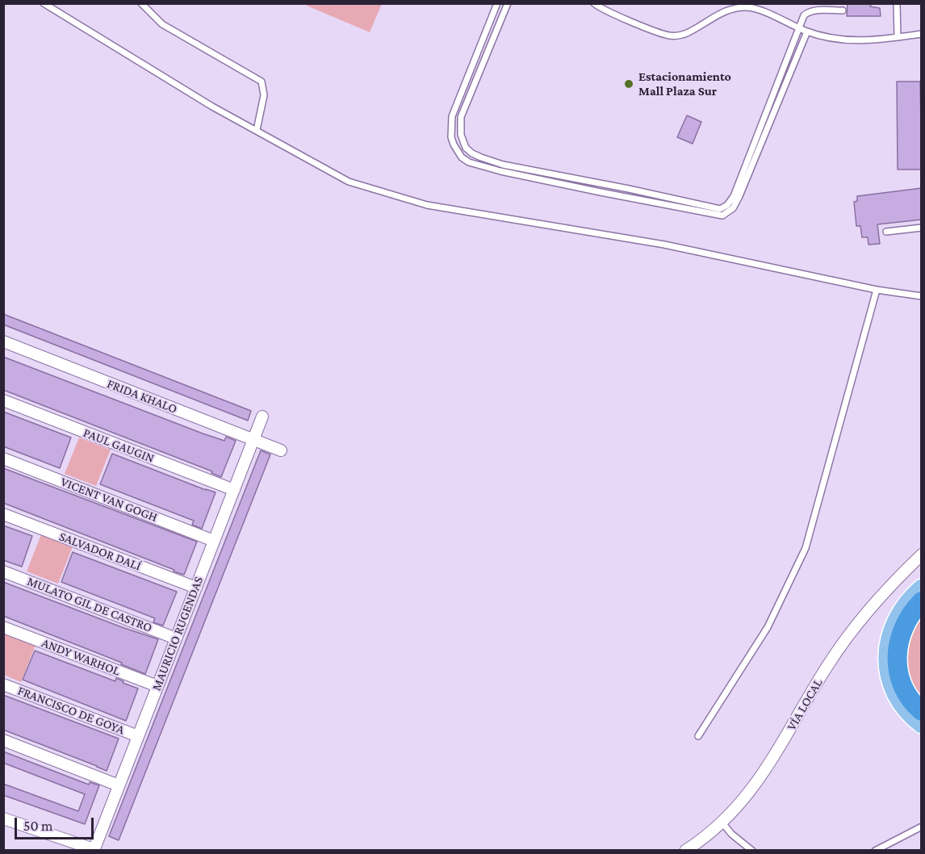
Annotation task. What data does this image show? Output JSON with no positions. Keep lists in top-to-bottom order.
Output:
{
  "streets": {
    "street": [
      "FRIDA KHALO",
      "PAUL GAUGIN",
      "VICENT VAN GOGH",
      "SALVADOR DALÍ",
      "MULATO GIL DE CASTRO",
      "MAURICIO RUGENDAS",
      "ANDY WARHOL",
      "VÍA LOCAL",
      "FRANCISCO DE GOYA"
    ]
  },
  "crossings": [
    ["FRIDA KHALO", "MAURICIO RUGENDAS"],
    ["PAUL GAUGIN", "MAURICIO RUGENDAS"],
    ["VICENT VAN GOGH", "MAURICIO RUGENDAS"],
    ["SALVADOR DALÍ", "MAURICIO RUGENDAS"],
    ["MULATO GIL DE CASTRO", "MAURICIO RUGENDAS"],
    ["MAURICIO RUGENDAS", "ANDY WARHOL"],
    ["MAURICIO RUGENDAS", "FRANCISCO DE GOYA"]
  ],
  "places": ["Estacionamiento Mall Plaza Sur"],
  "scale_bar": "50 m"
}
